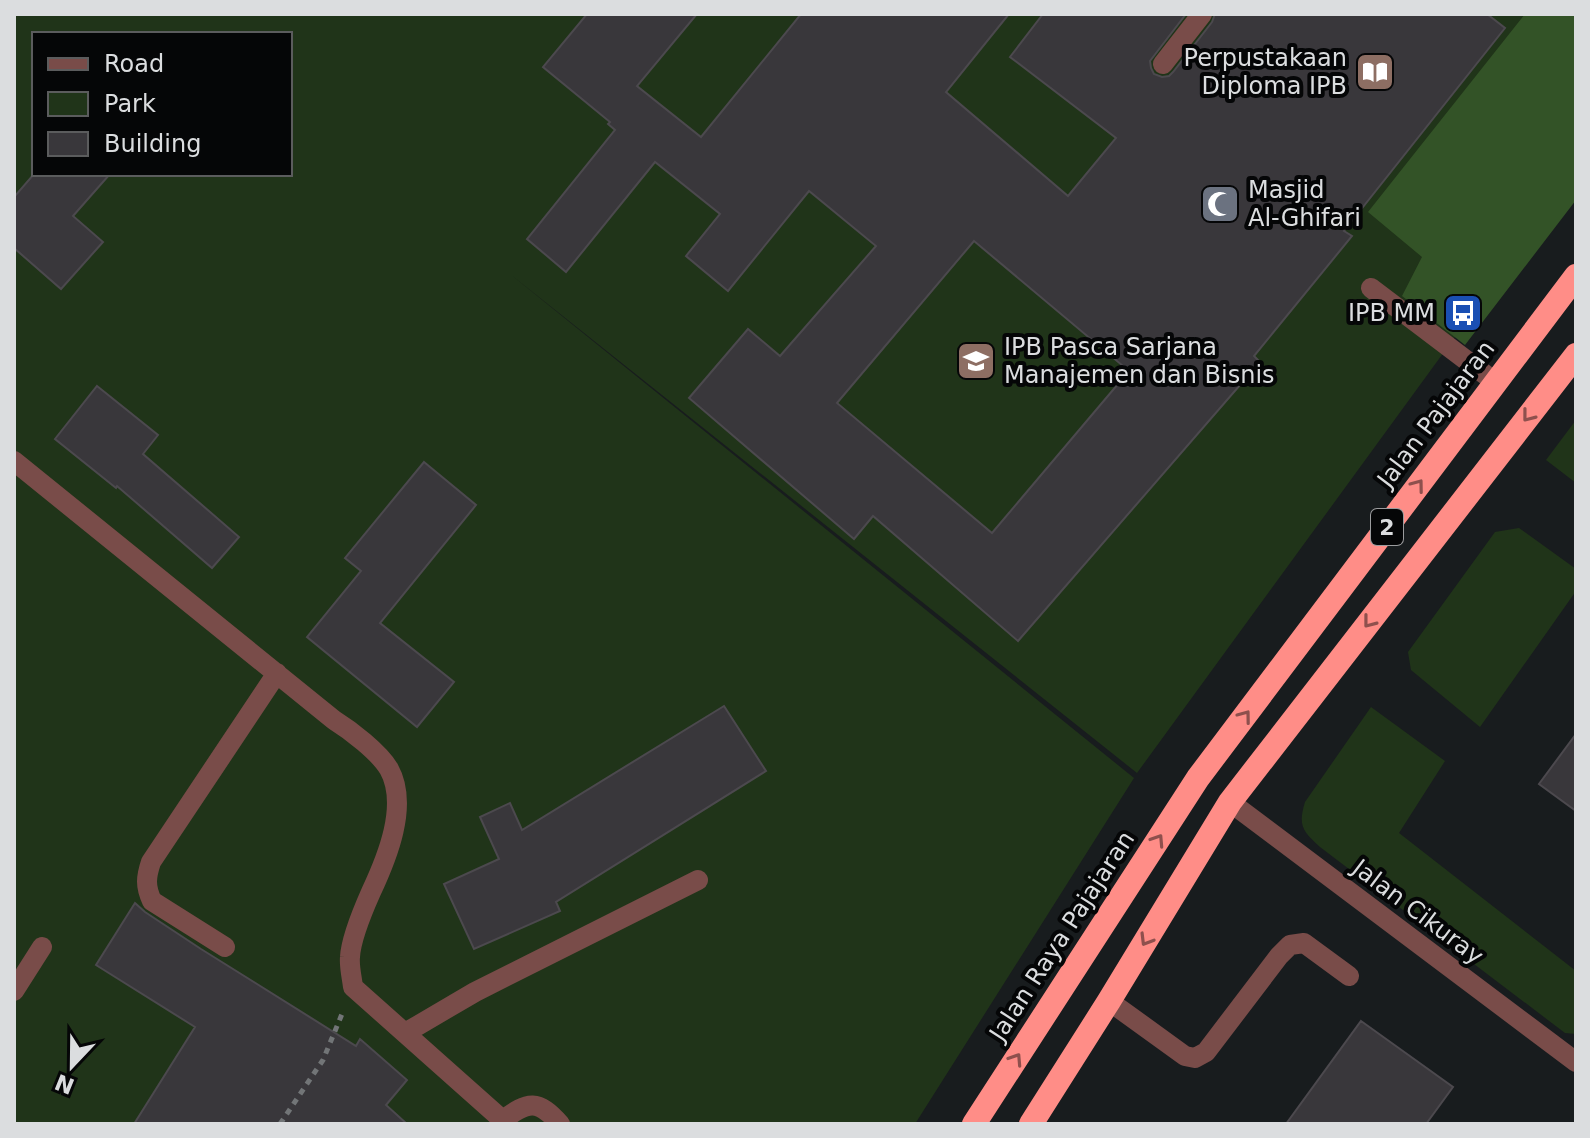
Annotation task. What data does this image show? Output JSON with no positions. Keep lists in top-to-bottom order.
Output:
{
  "streets": {
    "highway": ["Jalan Pajajaran", "2", "Jalan Raya Pajajaran"],
    "street": ["Jalan Cikuray"]
  },
  "crossings": [
    ["Jalan Pajajaran", "Jalan Raya Pajajaran"],
    ["2", "Jalan Cikuray"]
  ],
  "places": {
    "library": ["Perpustakaan Diploma IPB"],
    "mosque": ["Masjid Al-Ghifari"],
    "bus stop": ["IPB MM"],
    "school or university": ["IPB Pasca Sarjana Manajemen dan Bisnis"]
  },
  "legend": ["Road", "Park", "Building"],
  "north": "bottom"
}
